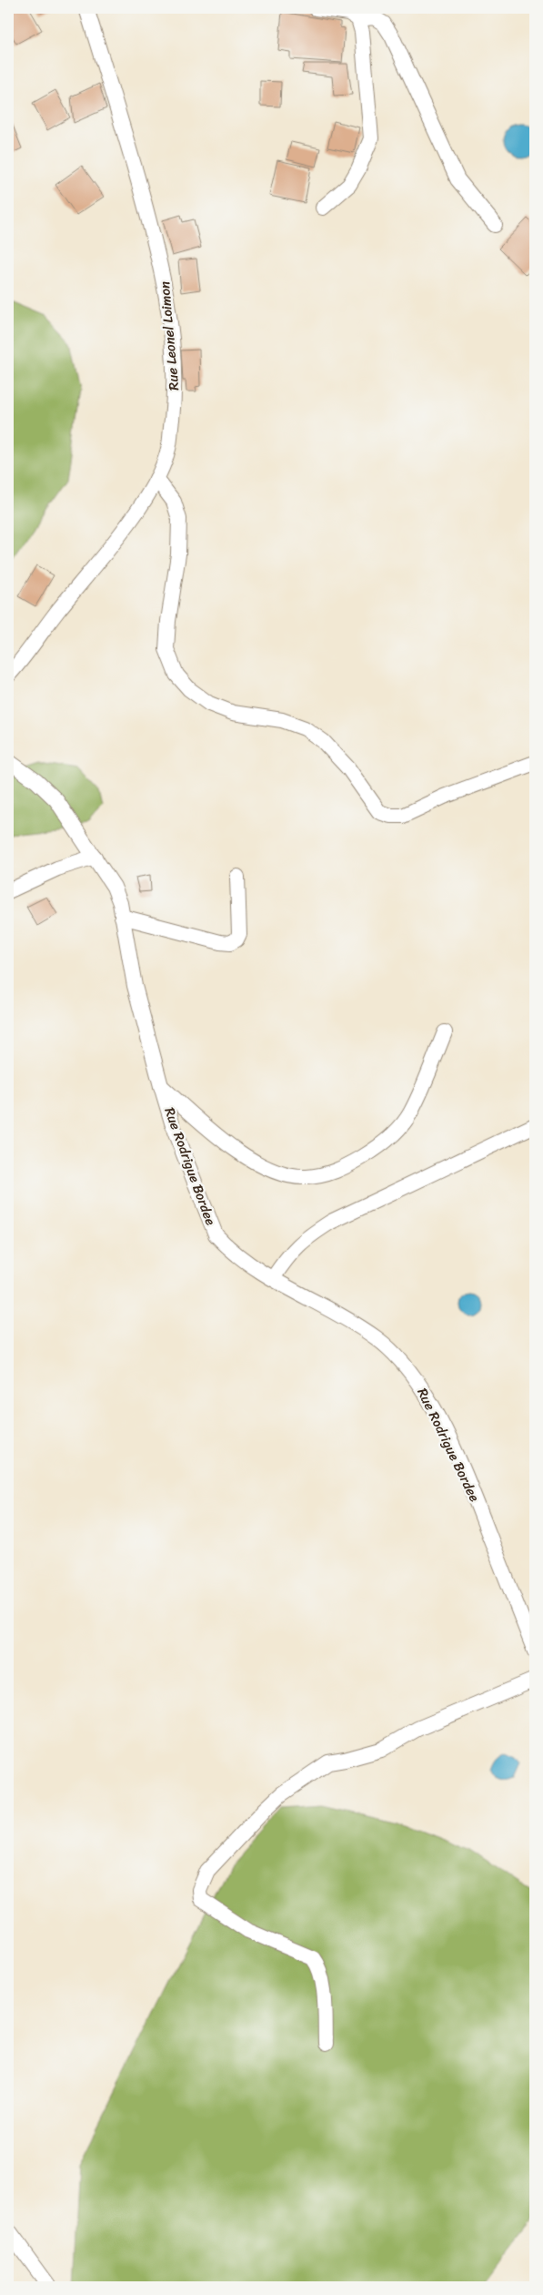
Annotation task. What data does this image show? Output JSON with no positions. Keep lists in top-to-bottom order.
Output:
{
  "streets": {
    "street": ["Rue Leonel Loimon", "Rue Rodrigue Bordee"]
  }
}
